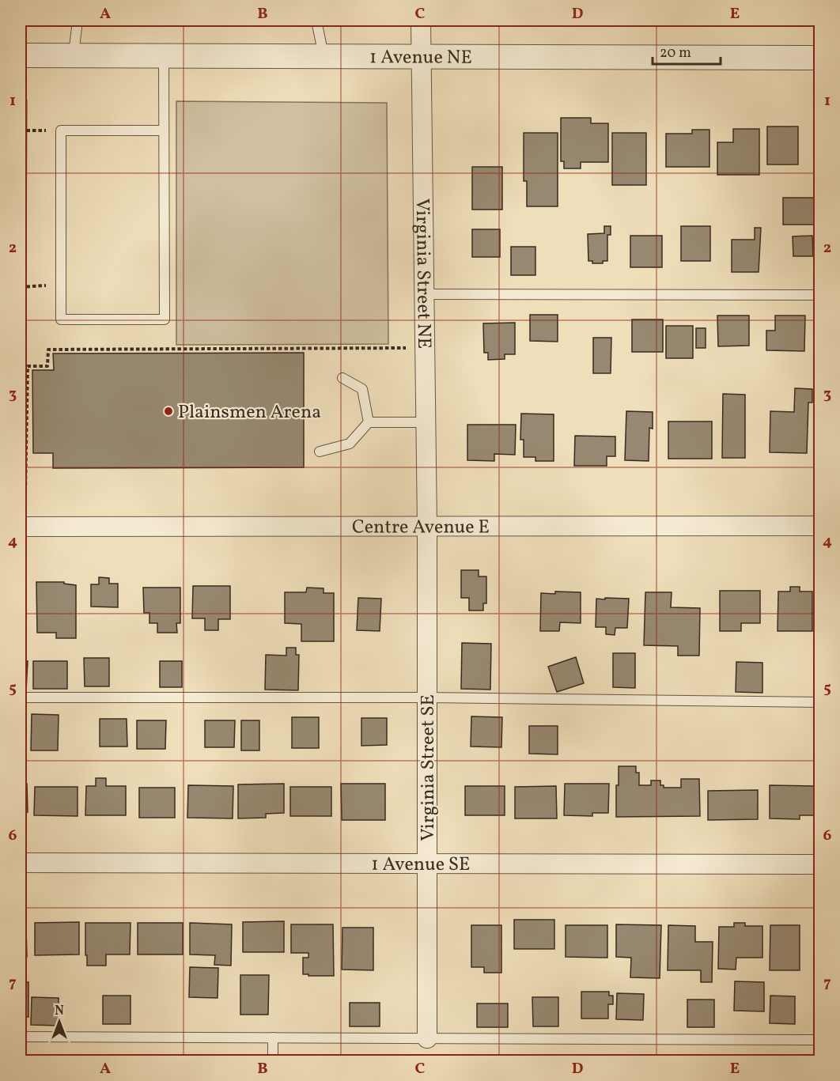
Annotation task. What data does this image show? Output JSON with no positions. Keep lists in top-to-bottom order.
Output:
{
  "streets": {
    "street": [
      "1 Avenue NE",
      "Virginia Street NE",
      "Centre Avenue E",
      "Virginia Street SE",
      "1 Avenue SE"
    ]
  },
  "crossings": [
    ["1 Avenue NE", "Virginia Street NE"],
    ["Virginia Street NE", "Centre Avenue E"],
    ["Virginia Street NE", "Virginia Street SE"],
    ["Centre Avenue E", "Virginia Street SE"],
    ["Virginia Street SE", "1 Avenue SE"]
  ],
  "places": ["Plainsmen Arena"],
  "scale_bar": "20 m",
  "north": "top",
  "grid": {
    "columns": [
      "A",
      "B",
      "C",
      "D",
      "E"
    ],
    "rows": [
      "1",
      "2",
      "3",
      "4",
      "5",
      "6",
      "7"
    ]
  }
}
